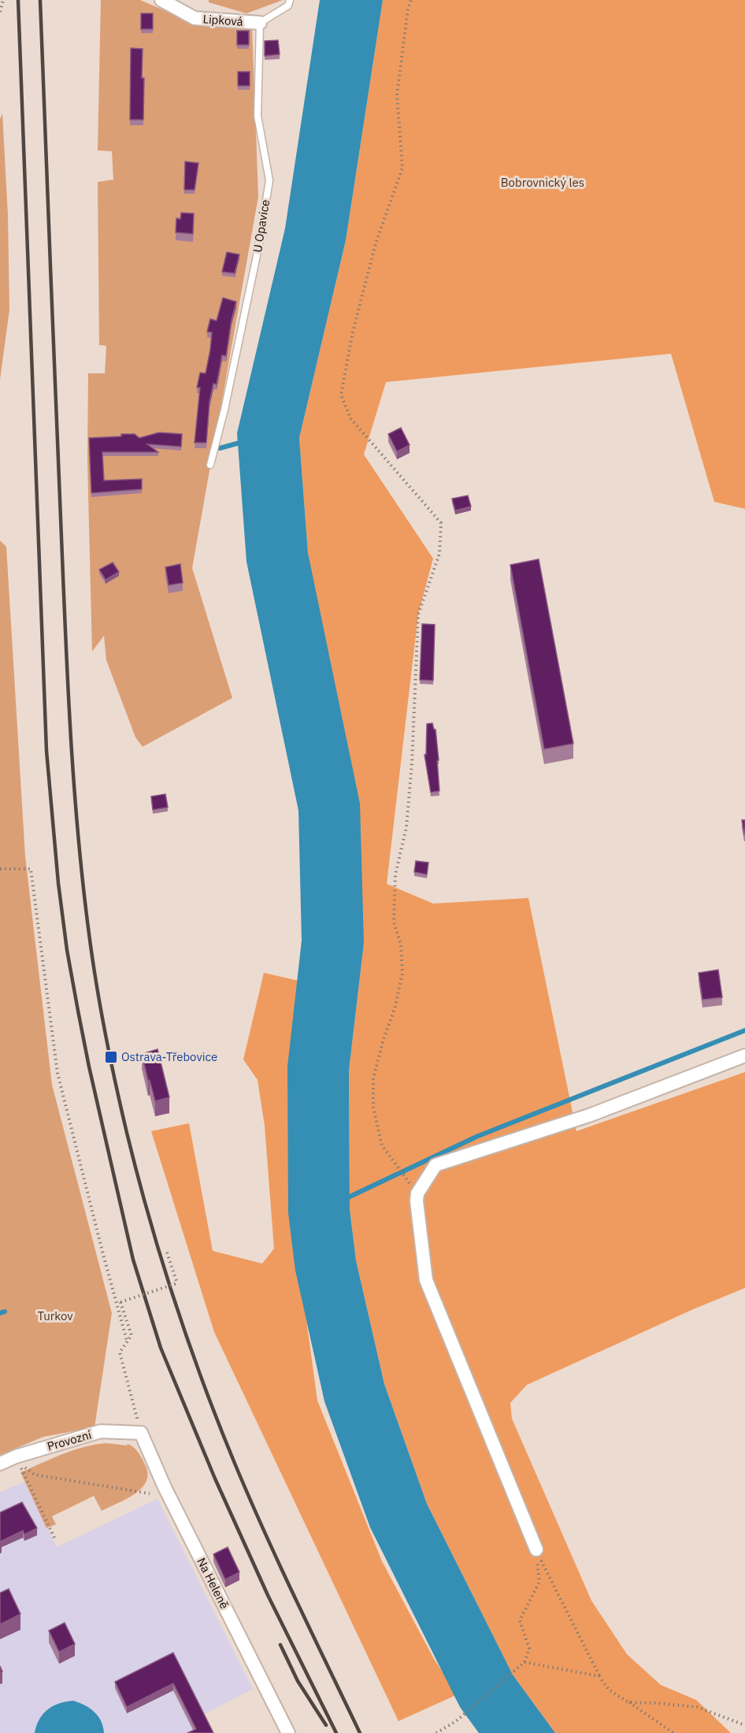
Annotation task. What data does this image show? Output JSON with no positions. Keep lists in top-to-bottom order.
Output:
{
  "streets": {
    "street": ["Lipková", "Provozní", "Na Heleně"],
    "lane": ["U Opavice"]
  },
  "crossings": [
    ["Lipková", "U Opavice"],
    ["Provozní", "Na Heleně"]
  ],
  "parks": ["Bobrovnický les", "Turkov"],
  "places": {
    "transit": ["Ostrava-Třebovice"]
  }
}
